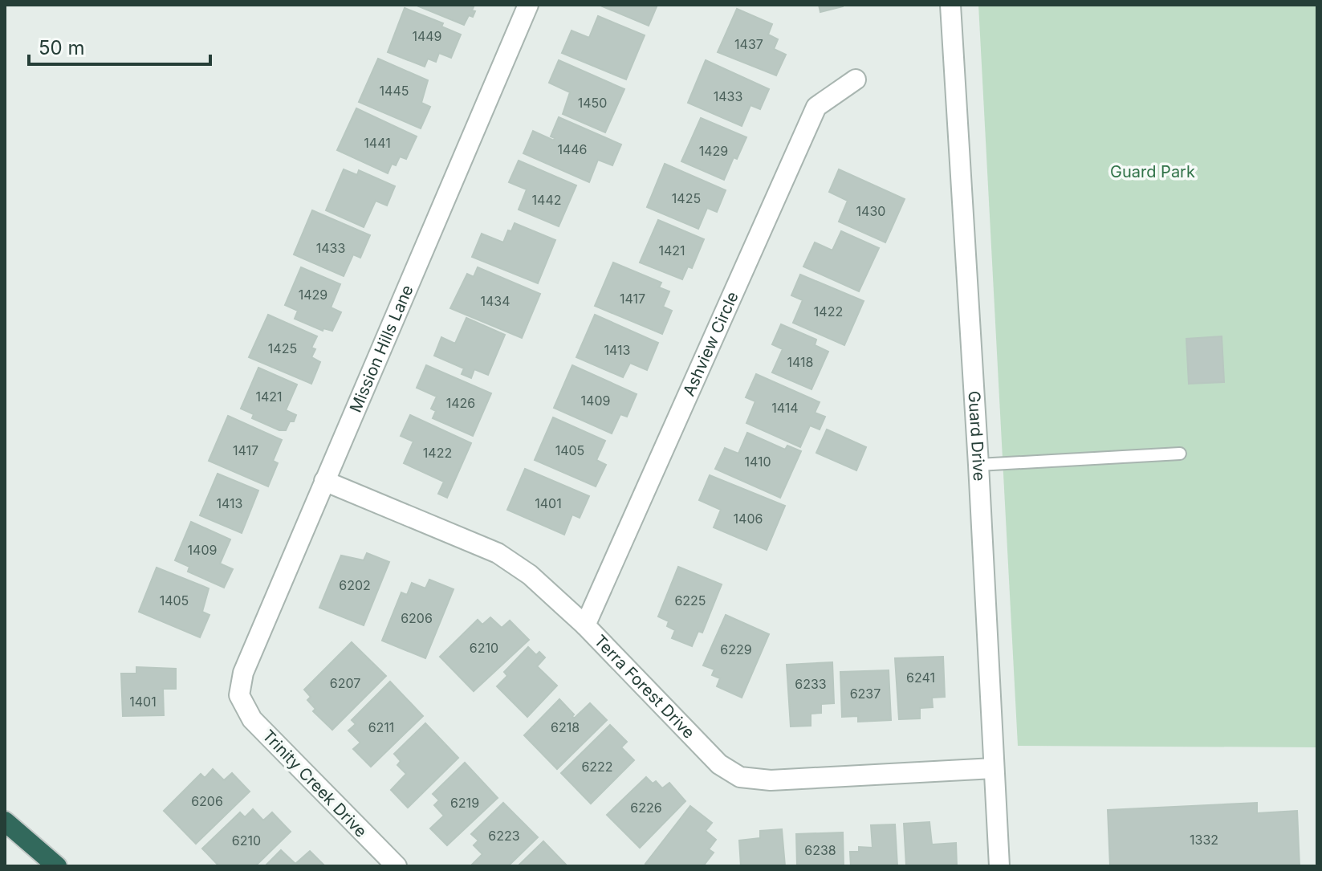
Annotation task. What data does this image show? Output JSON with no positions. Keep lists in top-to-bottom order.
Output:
{
  "streets": {
    "street": [
      "Ashview Circle",
      "Mission Hills Lane",
      "Guard Drive",
      "Terra Forest Drive",
      "Trinity Creek Drive"
    ]
  },
  "crossings": [
    ["Ashview Circle", "Terra Forest Drive"],
    ["Mission Hills Lane", "Terra Forest Drive"],
    ["Mission Hills Lane", "Trinity Creek Drive"],
    ["Guard Drive", "Terra Forest Drive"]
  ],
  "parks": ["Guard Park"],
  "house_numbers": [
    "1449",
    "1437",
    "1445",
    "1433",
    "1450",
    "1441",
    "1446",
    "1429",
    "1425",
    "1442",
    "1430",
    "1433",
    "1421",
    "1429",
    "1417",
    "1434",
    "1422",
    "1425",
    "1413",
    "1418",
    "1421",
    "1409",
    "1426",
    "1414",
    "1417",
    "1405",
    "1422",
    "1410",
    "1413",
    "1401",
    "1406",
    "1409",
    "6202",
    "1405",
    "6225",
    "6206",
    "6210",
    "6229",
    "6241",
    "6207",
    "6233",
    "6237",
    "1401",
    "6211",
    "6218",
    "6222",
    "6206",
    "6219",
    "6226",
    "6223",
    "1332",
    "6210",
    "6238"
  ],
  "scale_bar": "50 m"
}
